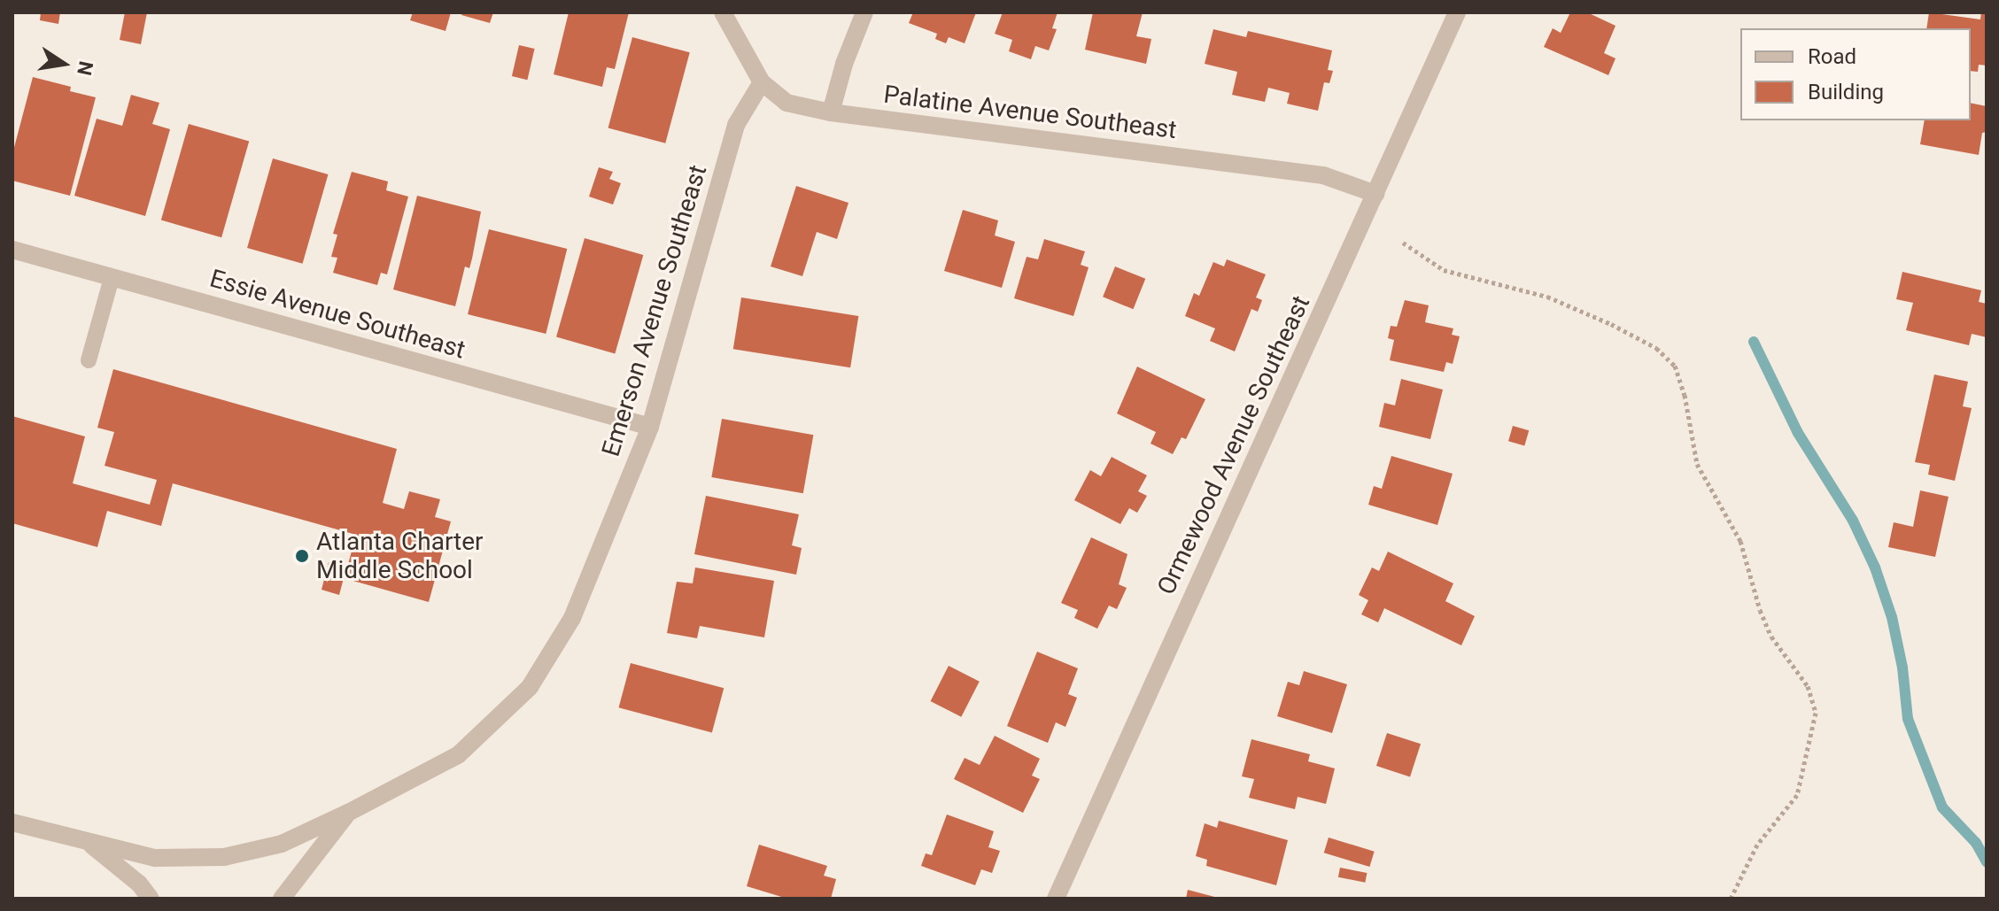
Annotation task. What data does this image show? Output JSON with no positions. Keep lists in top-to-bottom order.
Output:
{
  "streets": {
    "street": [
      "Palatine Avenue Southeast",
      "Emerson Avenue Southeast",
      "Essie Avenue Southeast",
      "Ormewood Avenue Southeast"
    ]
  },
  "crossings": [
    ["Palatine Avenue Southeast", "Emerson Avenue Southeast"],
    ["Palatine Avenue Southeast", "Ormewood Avenue Southeast"],
    ["Emerson Avenue Southeast", "Essie Avenue Southeast"]
  ],
  "places": ["Atlanta Charter Middle School"],
  "legend": ["Road", "Building"],
  "north": "right"
}
